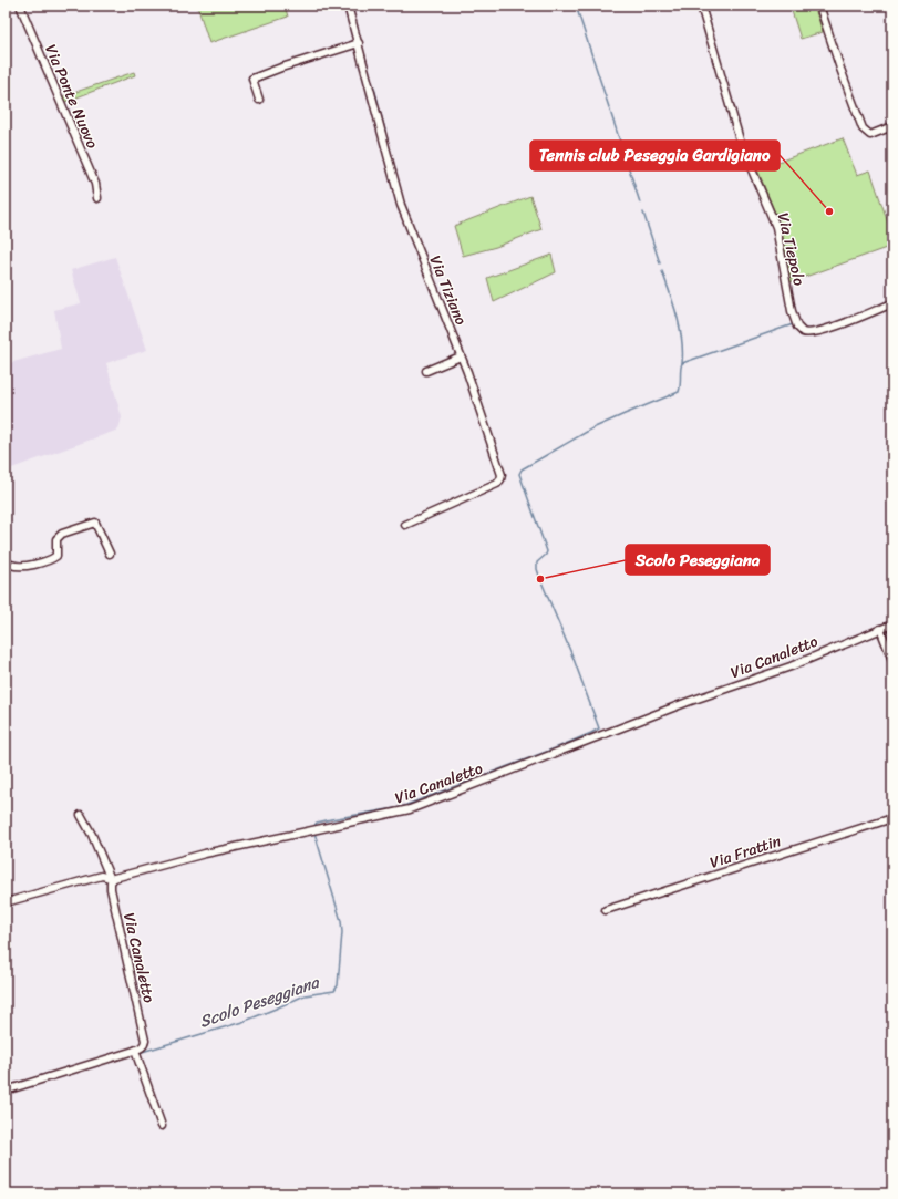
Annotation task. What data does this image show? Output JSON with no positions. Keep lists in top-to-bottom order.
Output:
{
  "streets": {
    "street": [
      "Via Ponte Nuovo",
      "Via Tiepolo",
      "Via Tiziano",
      "Via Canaletto",
      "Via Frattin"
    ]
  },
  "water": ["Scolo Peseggiana"],
  "places": ["Tennis club Peseggia Gardigiano", "Scolo Peseggiana"]
}
